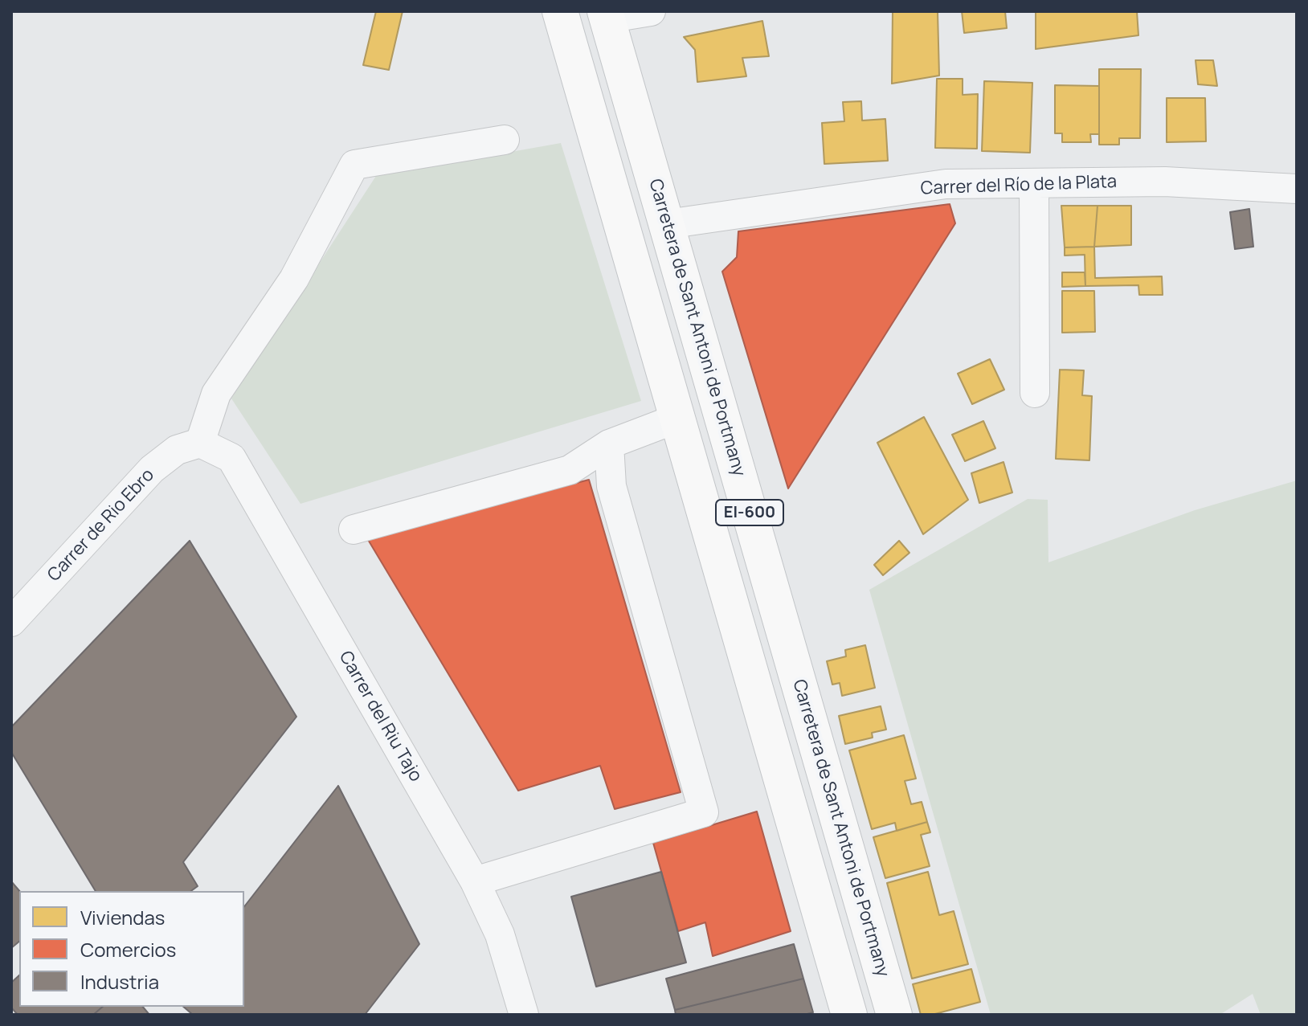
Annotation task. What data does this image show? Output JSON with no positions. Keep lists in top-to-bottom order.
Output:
{
  "streets": {
    "main road": ["Carretera de Sant Antoni de Portmany", "EI-600"],
    "street": ["Carrer del Río de la Plata", "Carrer de Rio Ebro", "Carrer del Riu Tajo"]
  },
  "crossings": [
    ["Carrer del Río de la Plata", "Carretera de Sant Antoni de Portmany"],
    ["Carrer de Rio Ebro", "Carrer del Riu Tajo"]
  ],
  "legend": ["Viviendas", "Comercios", "Industria"]
}
